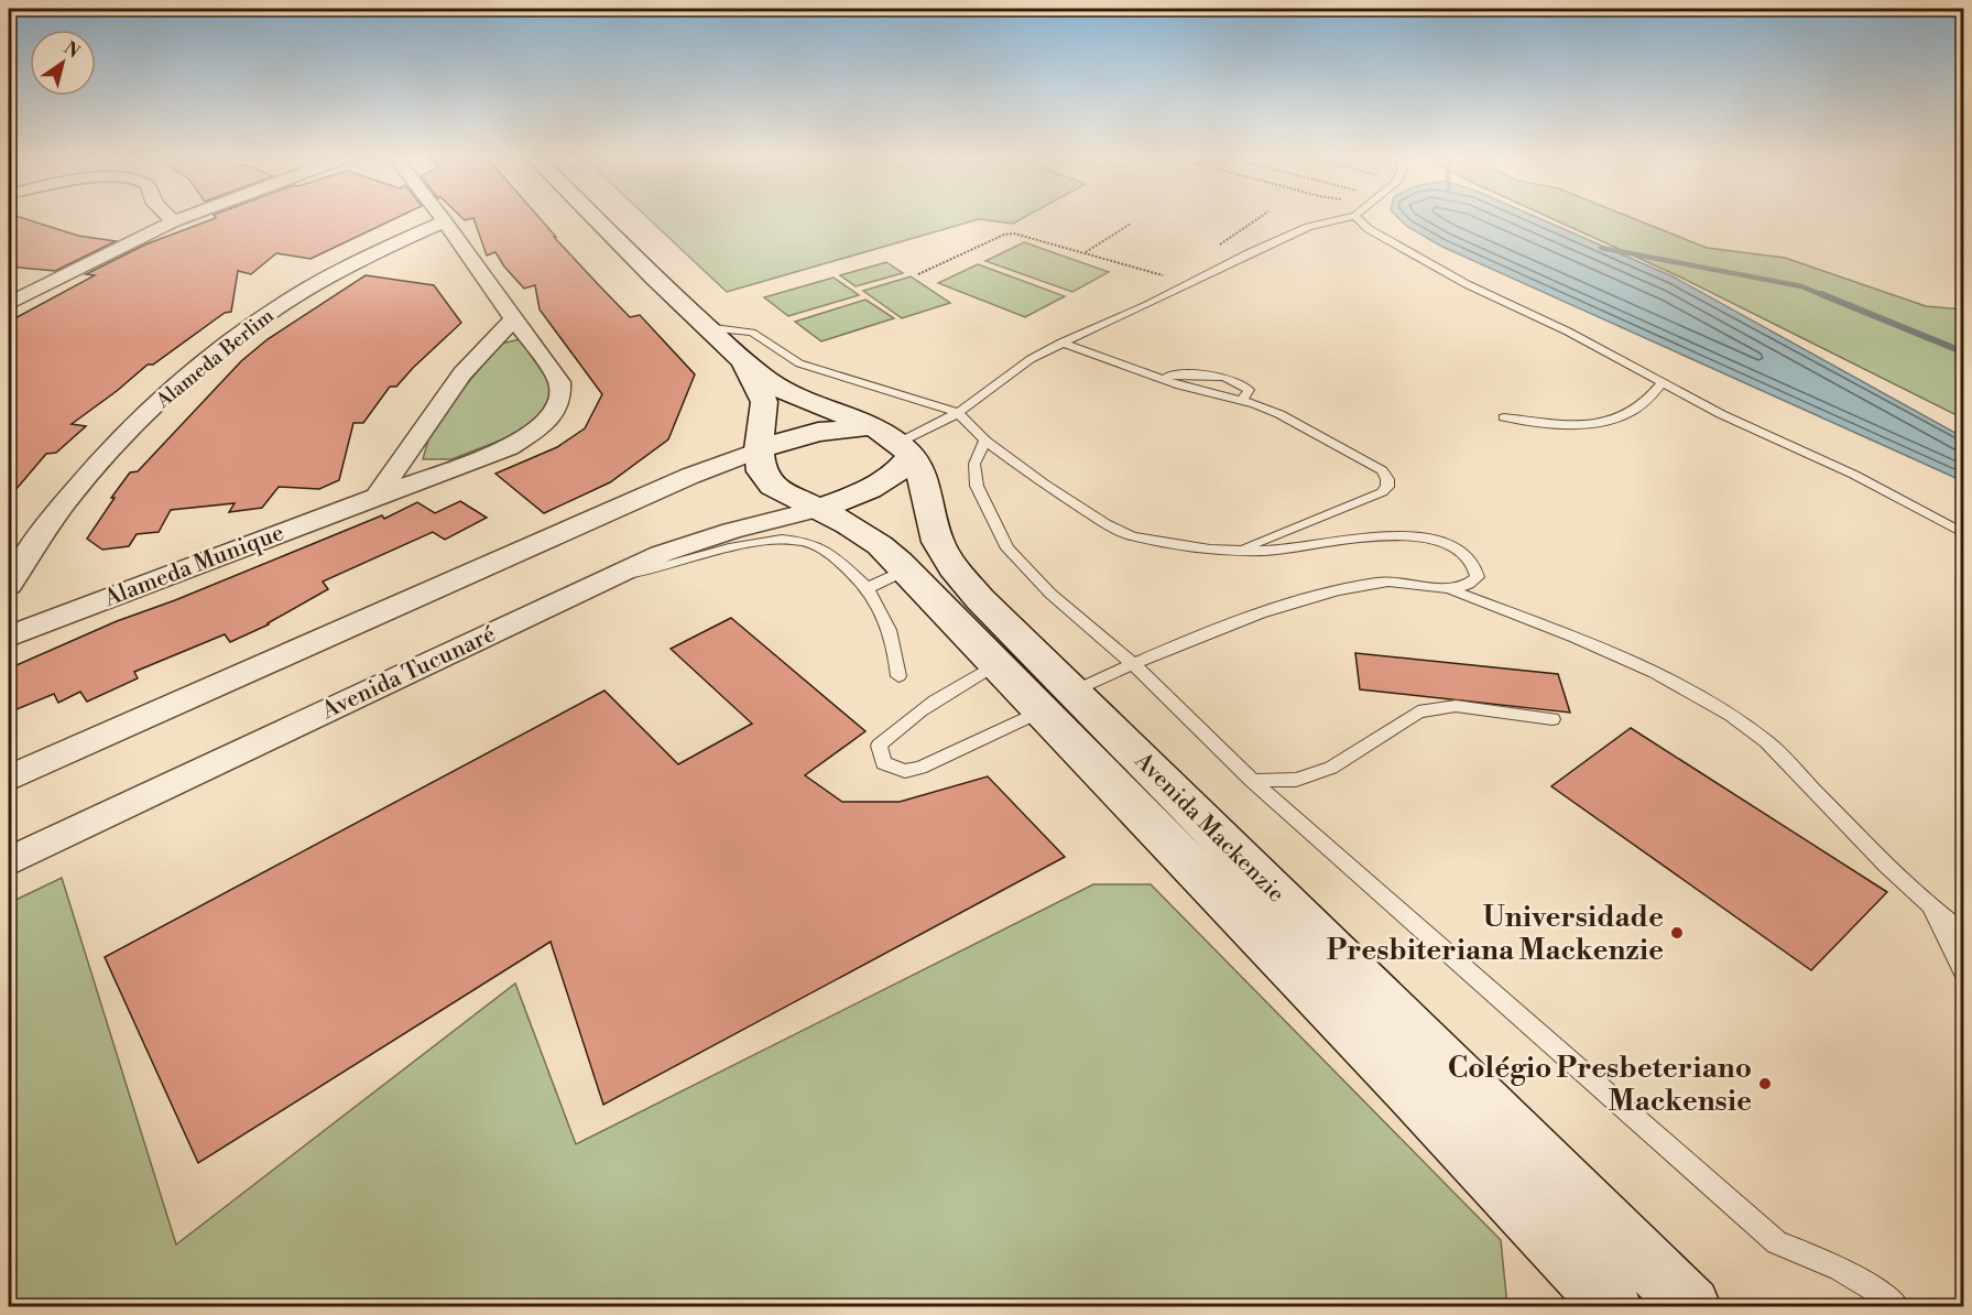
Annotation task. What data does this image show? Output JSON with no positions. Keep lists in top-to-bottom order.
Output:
{
  "streets": {
    "main road": ["Avenida Mackenzie"],
    "street": ["Alameda Berlim", "Alameda Munique", "Avenida Tucunaré"]
  },
  "crossings": [
    ["Alameda Berlim", "Alameda Munique"],
    ["Avenida Tucunaré", "Avenida Mackenzie"]
  ],
  "places": ["Universidade Presbiteriana Mackenzie", "Colégio Presbeteriano Mackensie"],
  "north": "top right"
}
